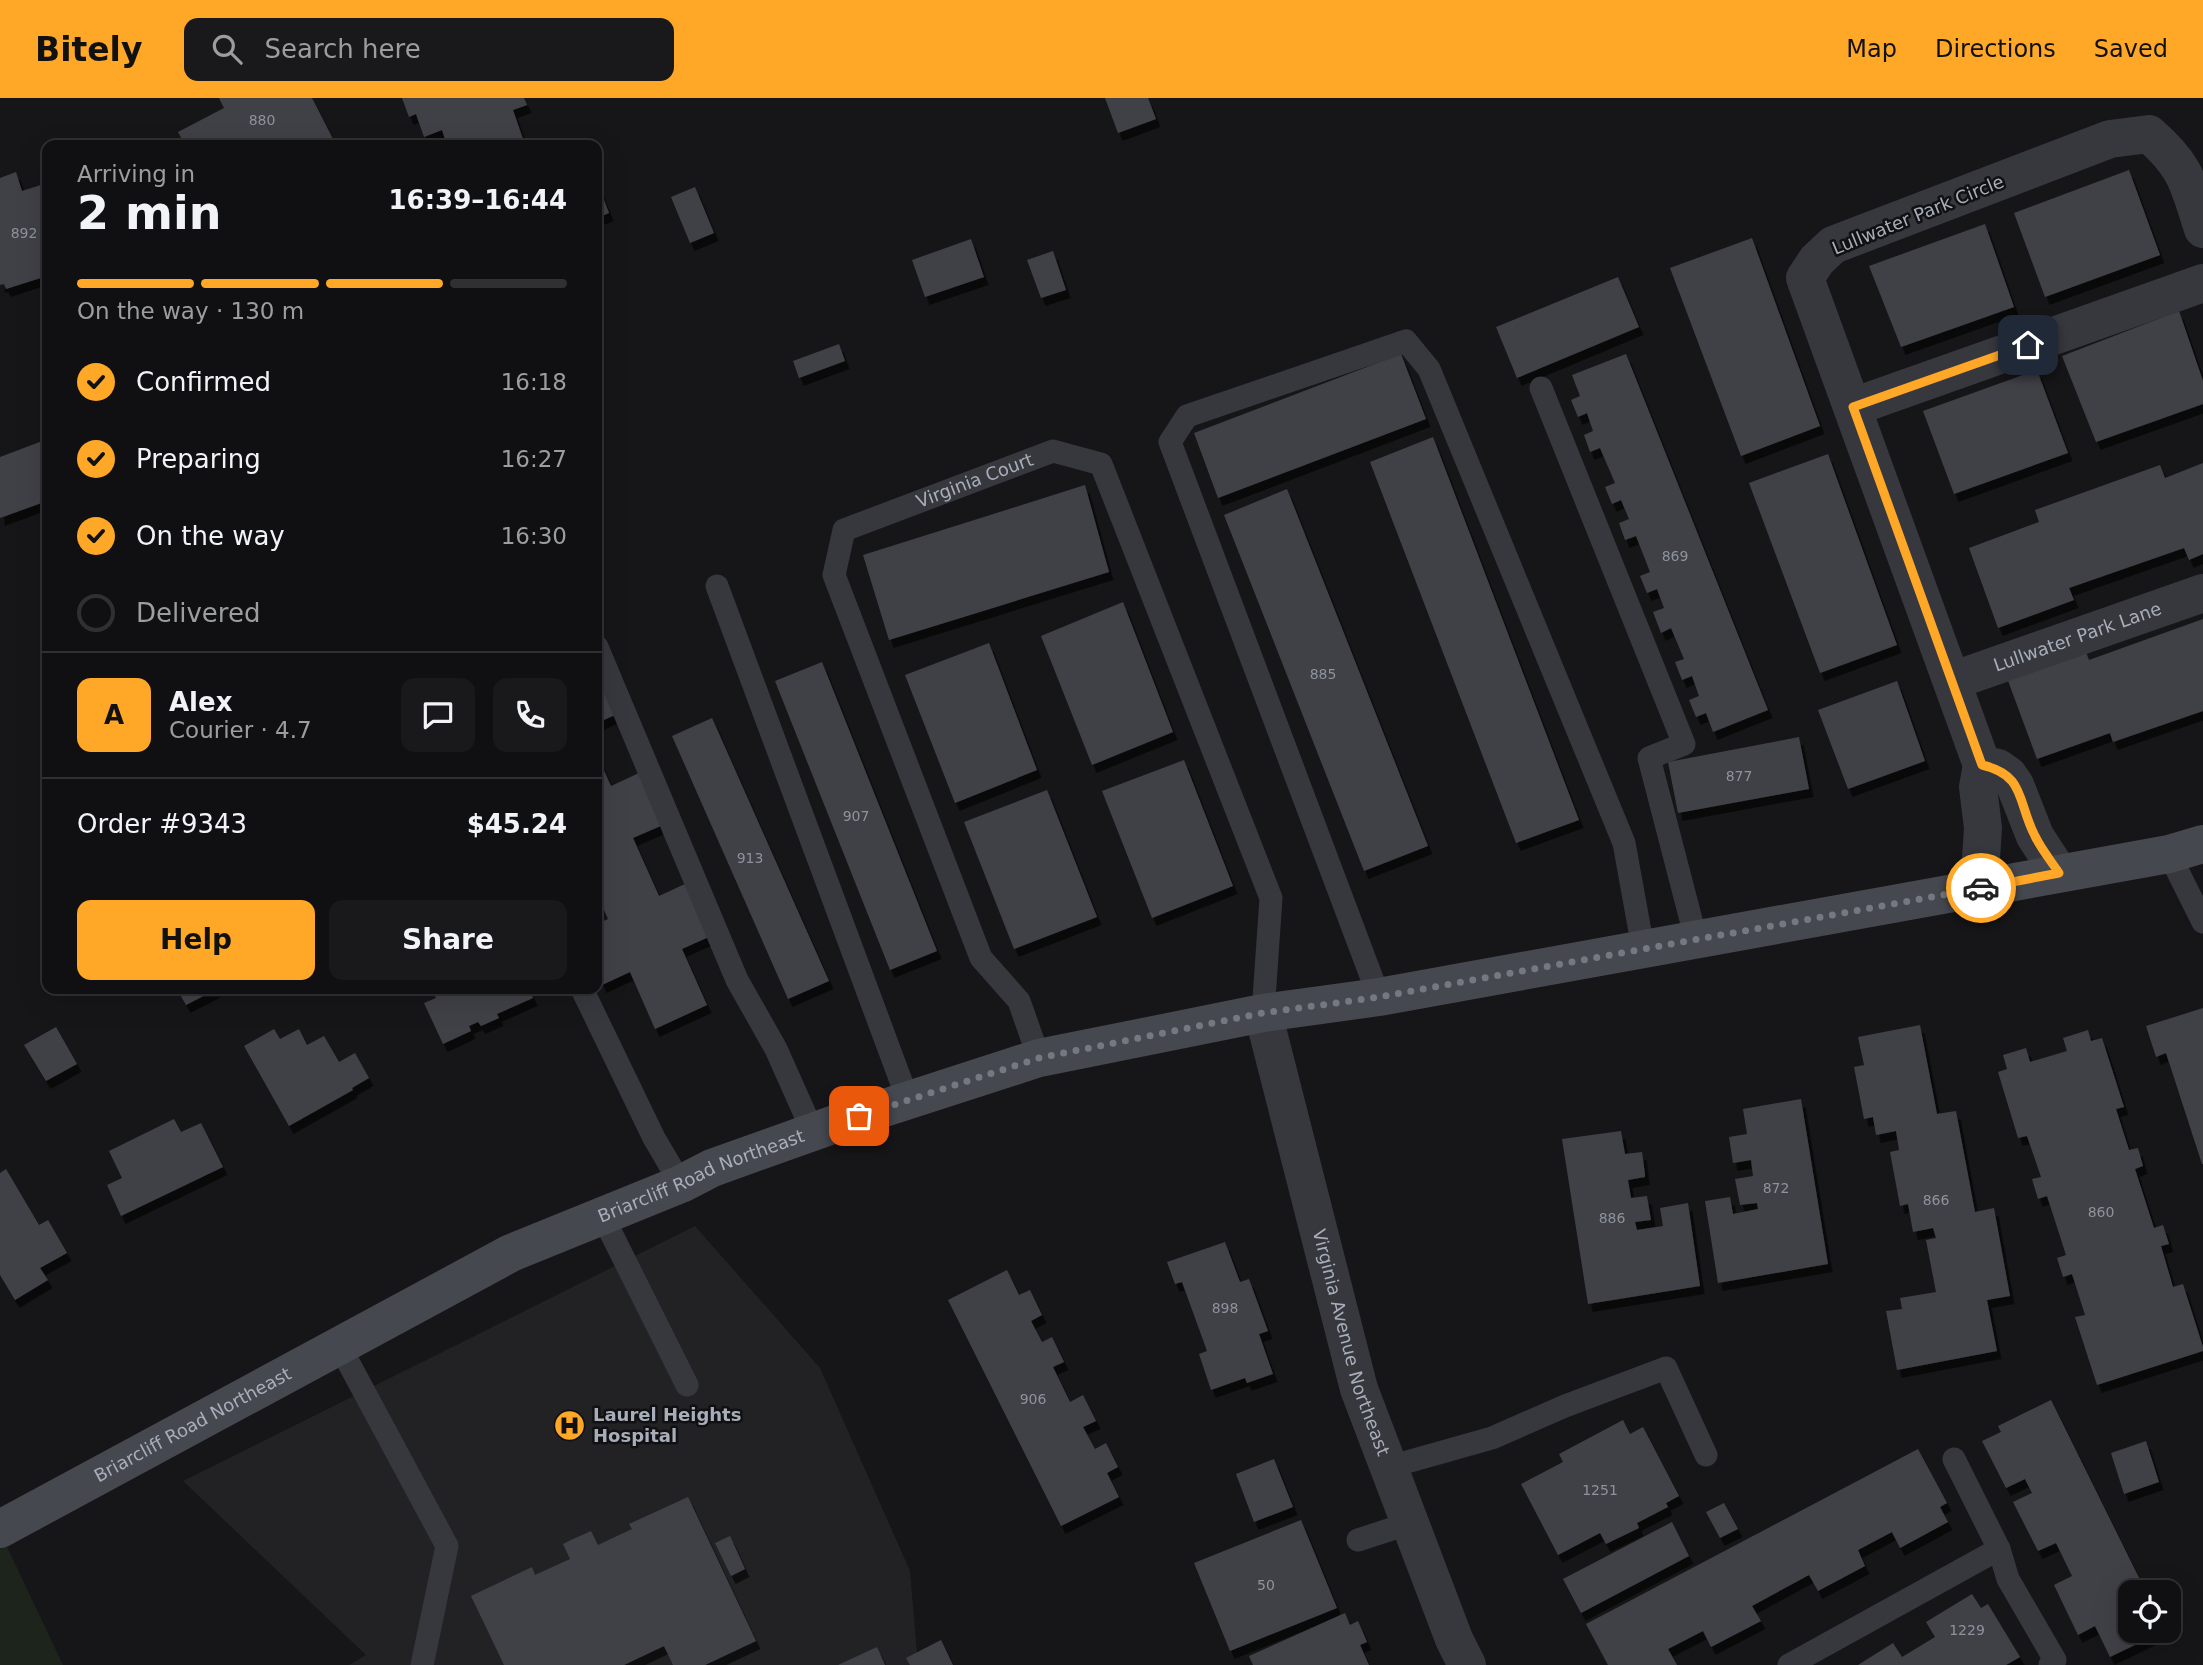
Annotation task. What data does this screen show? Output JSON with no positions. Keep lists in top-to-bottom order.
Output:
{
  "streets": {
    "main road": ["Briarcliff Road Northeast"],
    "street": ["Lullwater Park Circle", "Lullwater Park Lane", "Virginia Avenue Northeast"],
    "lane": ["Virginia Court"]
  },
  "crossings": [
    ["Lullwater Park Circle", "Lullwater Park Lane"],
    ["Lullwater Park Circle", "Briarcliff Road Northeast"],
    ["Virginia Court", "Briarcliff Road Northeast"],
    ["Virginia Court", "Virginia Avenue Northeast"],
    ["Briarcliff Road Northeast", "Virginia Avenue Northeast"]
  ],
  "places": {
    "hospital": ["Laurel Heights Hospital"]
  },
  "house_numbers": [
    "880",
    "892",
    "869",
    "885",
    "877",
    "907",
    "913",
    "872",
    "866",
    "860",
    "886",
    "898",
    "906",
    "1251",
    "50",
    "1229"
  ],
  "page": {
    "header": "Bitely",
    "search": "Search here",
    "nav": ["Map", "Directions", "Saved"],
    "heading": ["2 min", "Arriving in", "16:39–16:44"],
    "panel": [
      "Alex",
      "Courier · 4.7",
      "Order #9343",
      "$45.24"
    ],
    "bar": "On the way · 130 m",
    "list": [
      ["Confirmed", "16:18"],
      ["Preparing", "16:27"],
      ["On the way", "16:30"],
      "Delivered"
    ],
    "round": "A",
    "buttons": ["Help", "Share"]
  }
}
